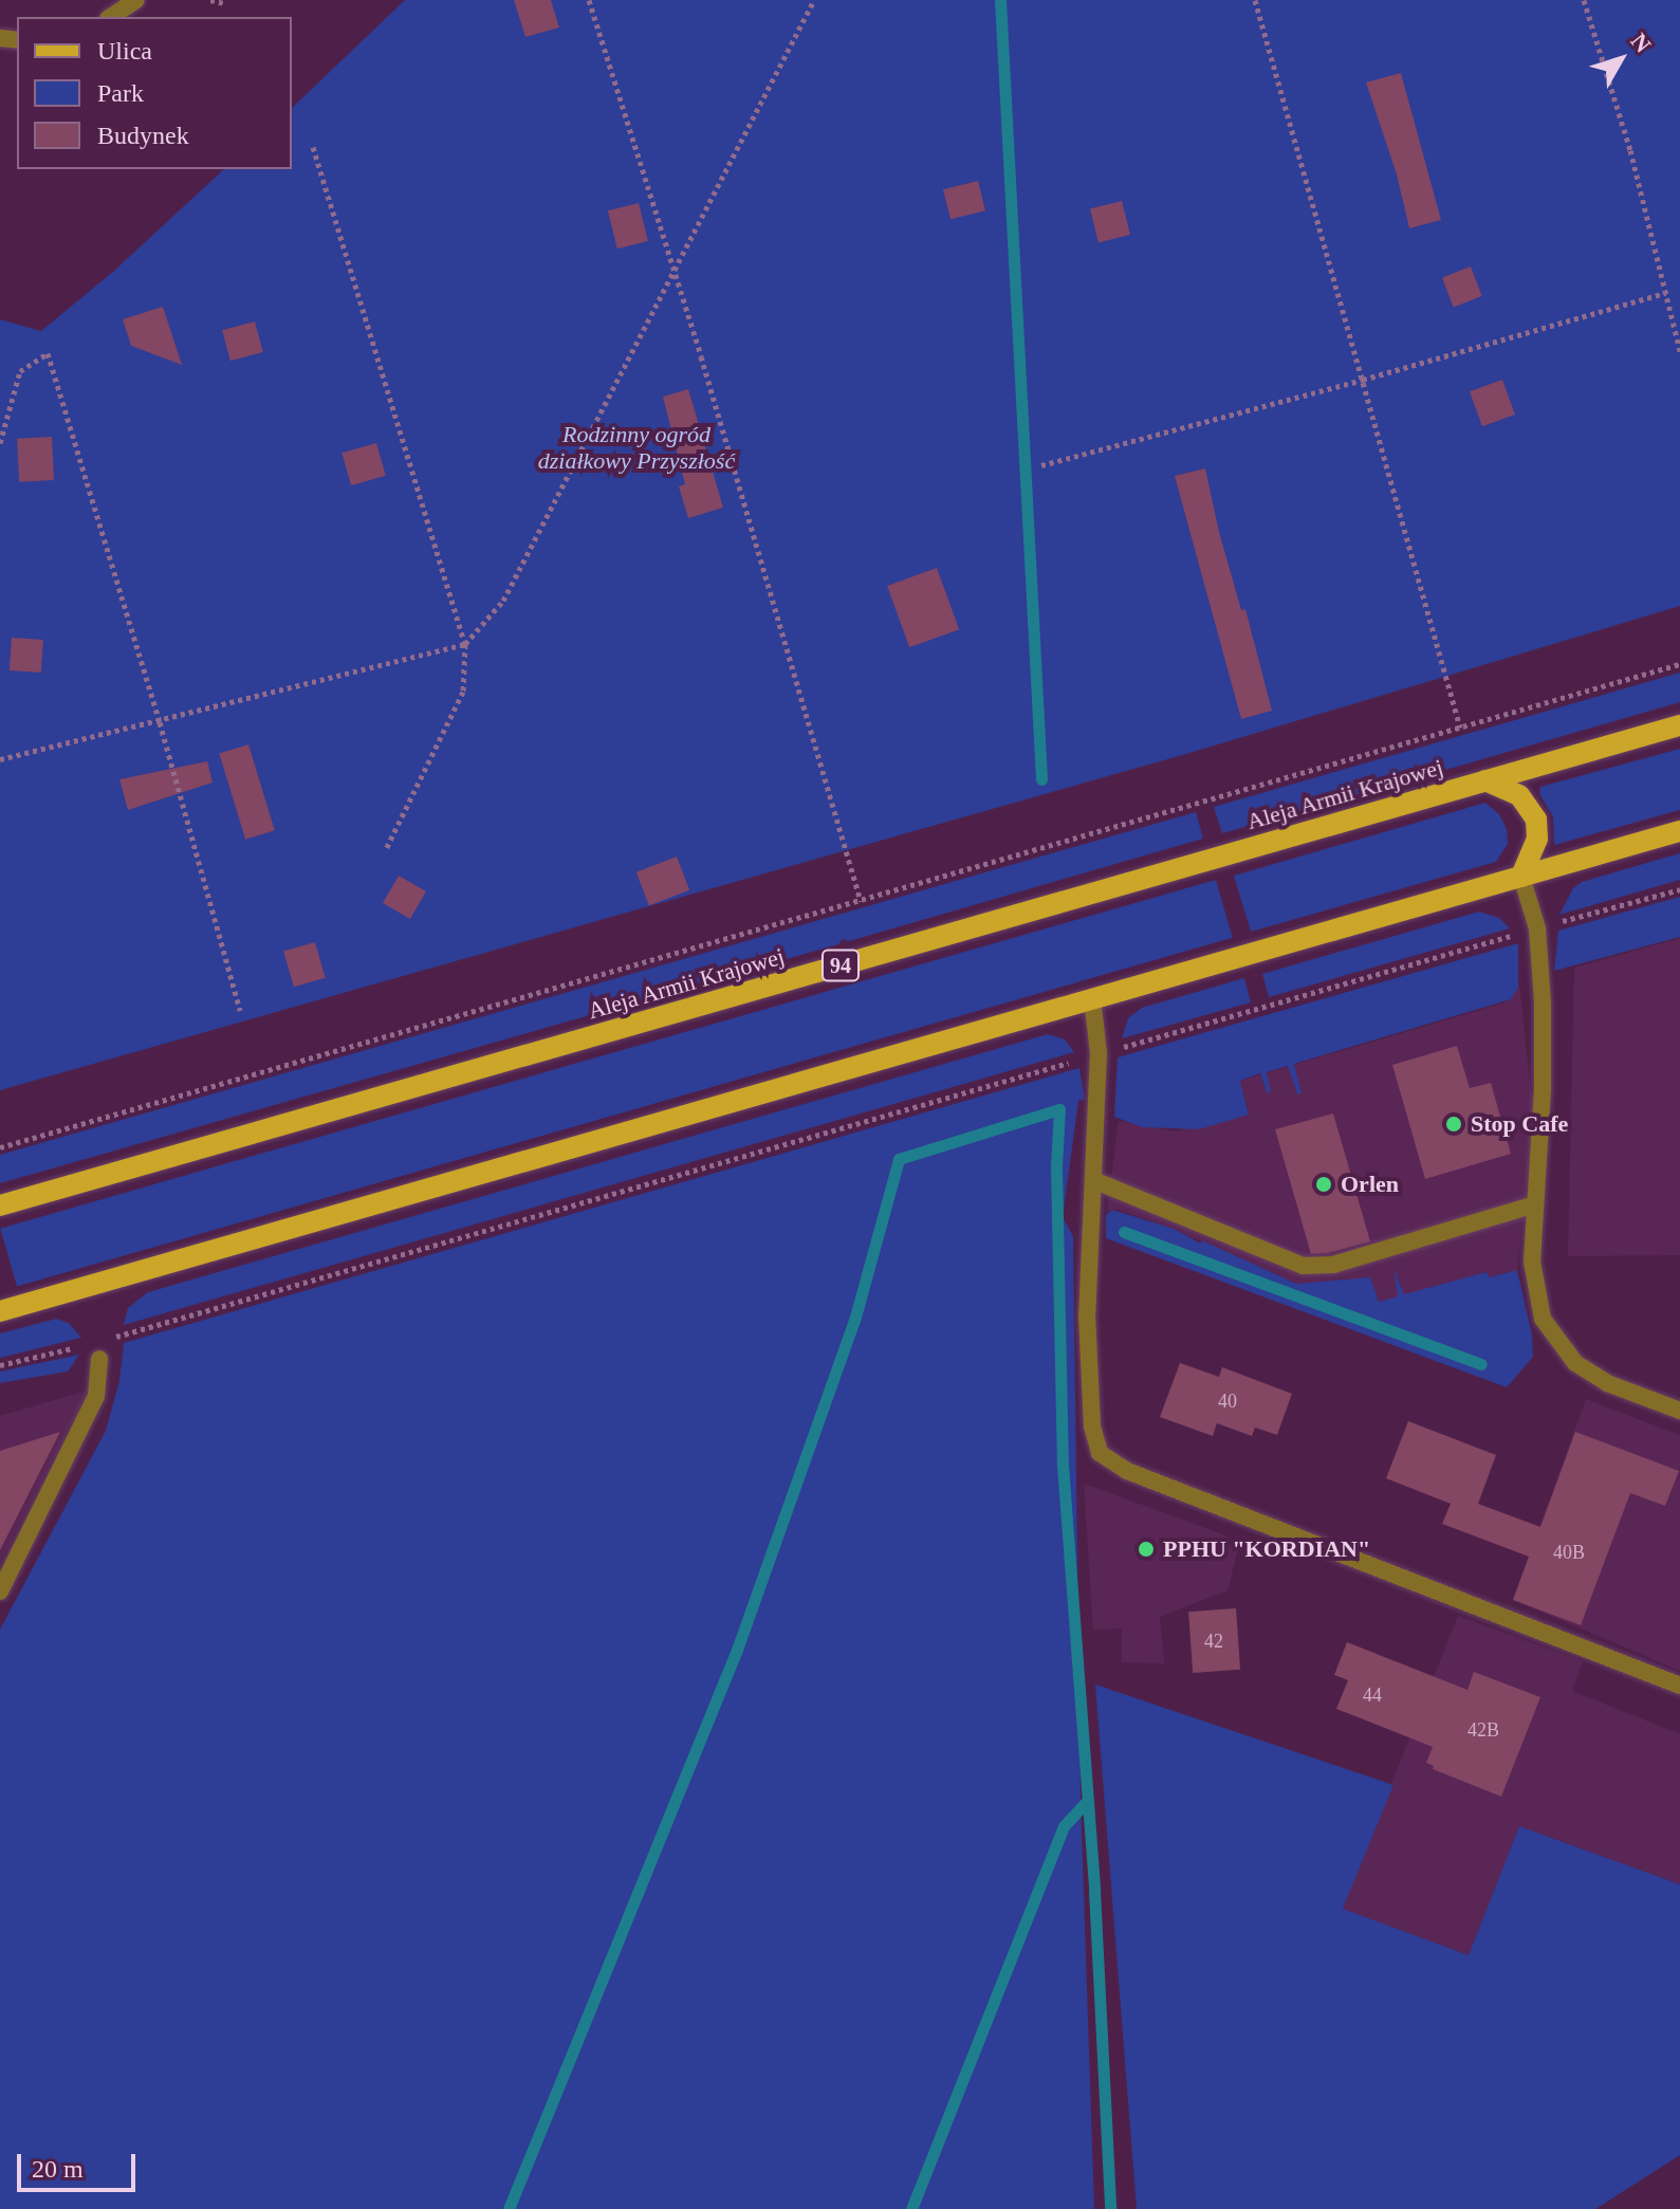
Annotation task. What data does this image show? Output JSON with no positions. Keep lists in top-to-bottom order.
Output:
{
  "streets": {
    "main road": ["Aleja Armii Krajowej", "94"]
  },
  "parks": ["Rodzinny ogród działkowy Przyszłość"],
  "places": ["Stop Cafe", "Orlen", "PPHU \"KORDIAN\""],
  "house_numbers": [
    "40",
    "40B",
    "42",
    "44",
    "42B"
  ],
  "legend": ["Ulica", "Park", "Budynek"],
  "scale_bar": "20 m",
  "north": "top right"
}
